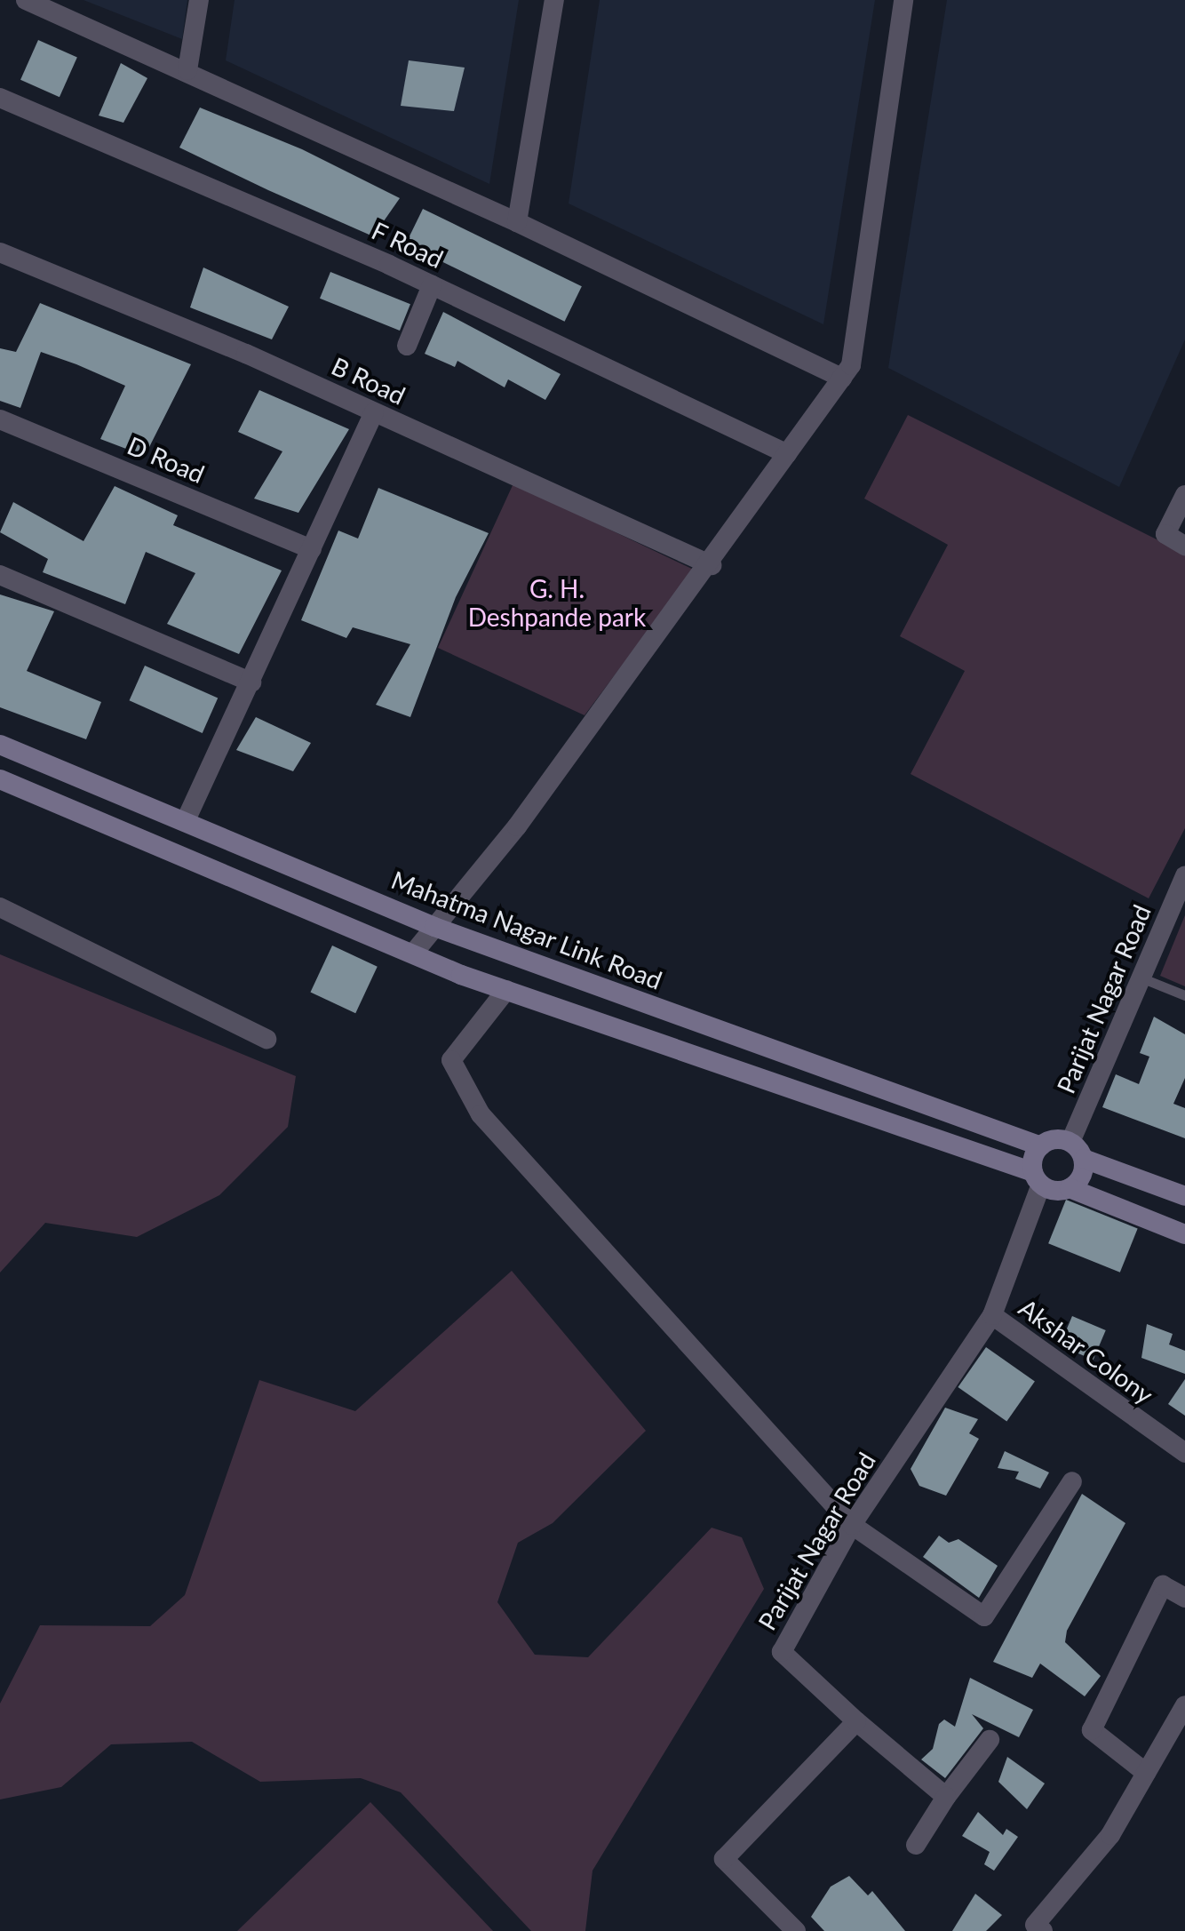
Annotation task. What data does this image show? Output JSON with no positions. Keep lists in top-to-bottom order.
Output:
{
  "streets": {
    "main road": ["Mahatma Nagar Link Road"],
    "street": [
      "F Road",
      "B Road",
      "D Road",
      "Parijat Nagar Road",
      "Akshar Colony"
    ]
  },
  "crossings": [
    ["Mahatma Nagar Link Road", "Parijat Nagar Road"],
    ["Parijat Nagar Road", "Akshar Colony"]
  ],
  "parks": ["G. H. Deshpande park"]
}
